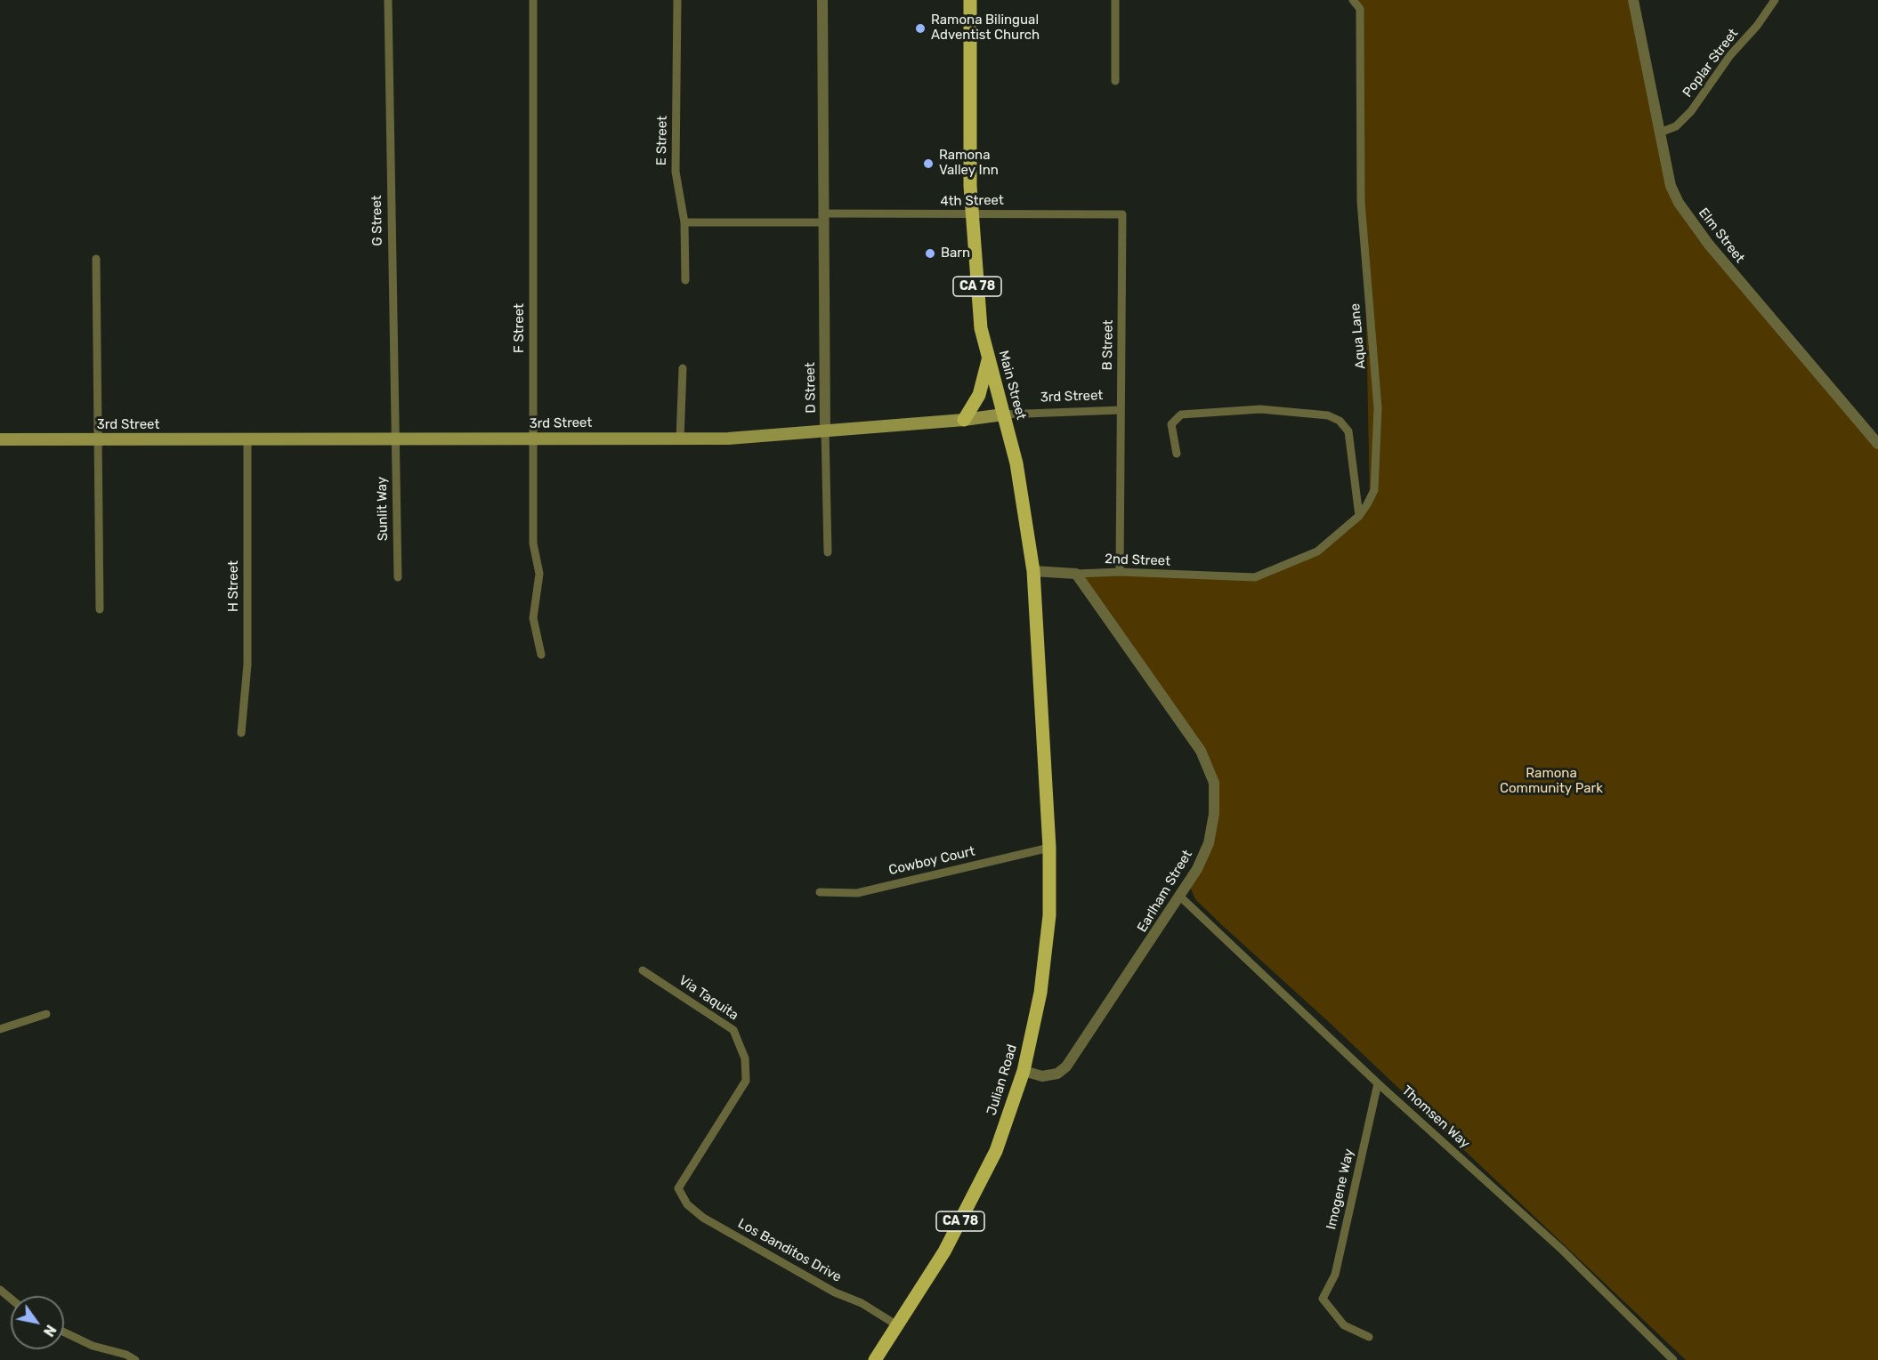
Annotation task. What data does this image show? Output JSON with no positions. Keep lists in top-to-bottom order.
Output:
{
  "streets": {
    "main road": [
      "CA 78",
      "Main Street",
      "3rd Street",
      "Julian Road"
    ],
    "street": [
      "Poplar Street",
      "E Street",
      "4th Street",
      "G Street",
      "Elm Street",
      "F Street",
      "Aqua Lane",
      "B Street",
      "D Street",
      "Sunlit Way",
      "2nd Street",
      "H Street",
      "Cowboy Court",
      "Earlham Street",
      "Via Taquita",
      "Thomsen Way",
      "Imogene Way",
      "Los Banditos Drive"
    ]
  },
  "crossings": [
    ["Poplar Street", "Elm Street"],
    ["E Street", "4th Street"],
    ["4th Street", "B Street"],
    ["4th Street", "Main Street"],
    ["4th Street", "D Street"],
    ["G Street", "3rd Street"],
    ["G Street", "Sunlit Way"],
    ["F Street", "3rd Street"],
    ["Aqua Lane", "2nd Street"],
    ["B Street", "3rd Street"],
    ["B Street", "2nd Street"],
    ["Main Street", "3rd Street"],
    ["Main Street", "2nd Street"],
    ["Main Street", "Julian Road"],
    ["D Street", "3rd Street"],
    ["3rd Street", "Sunlit Way"],
    ["3rd Street", "H Street"],
    ["2nd Street", "Earlham Street"],
    ["Cowboy Court", "Julian Road"],
    ["Earlham Street", "Julian Road"],
    ["Earlham Street", "Thomsen Way"],
    ["Via Taquita", "Los Banditos Drive"],
    ["Julian Road", "Los Banditos Drive"],
    ["Thomsen Way", "Imogene Way"]
  ],
  "parks": ["Ramona Community Park"],
  "places": ["Ramona Bilingual Adventist Church", "Ramona Valley Inn", "Barn"],
  "north": "bottom right"
}
